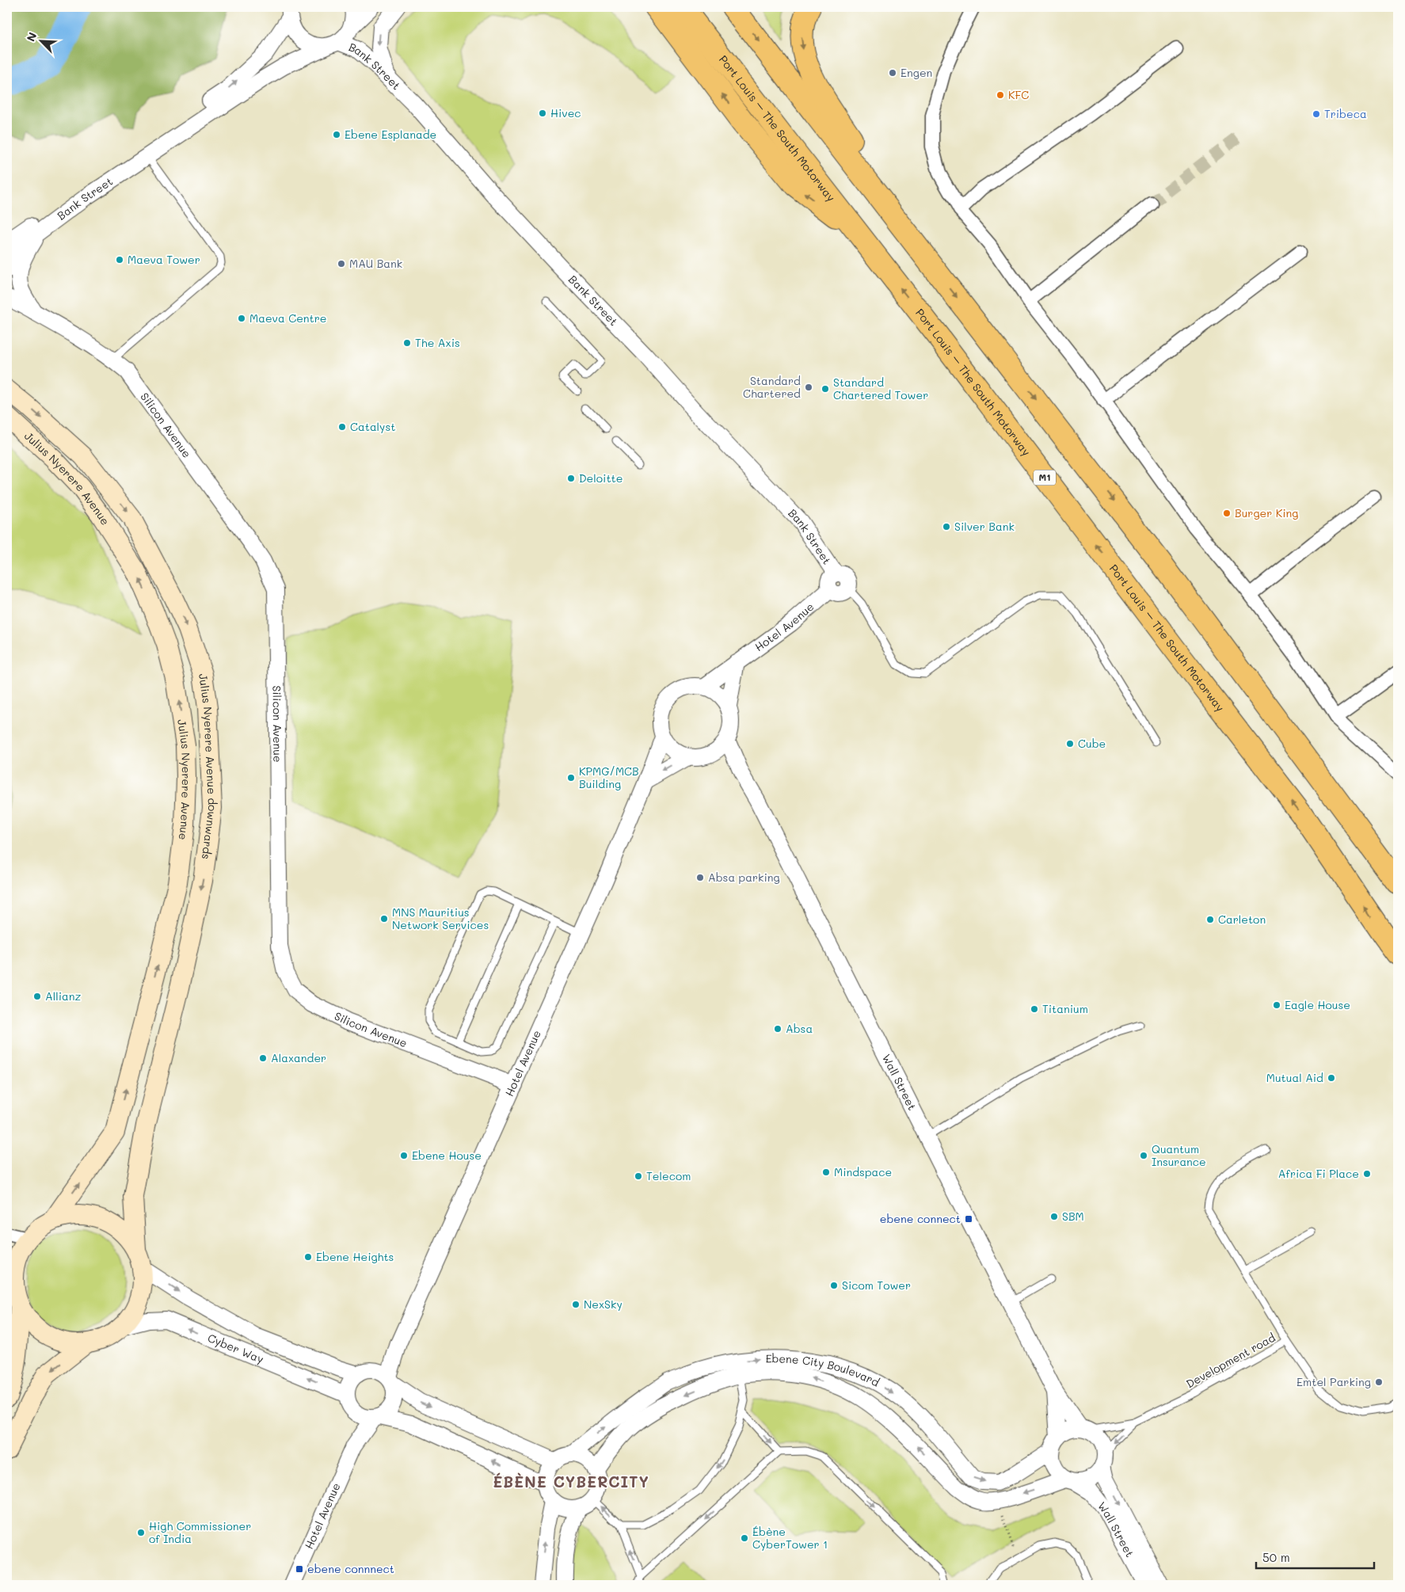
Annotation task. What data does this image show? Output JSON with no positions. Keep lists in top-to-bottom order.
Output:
{
  "streets": {
    "highway": ["Port Louis – The South Motorway", "M1"],
    "main road": ["Julius Nyerere Avenue", "Julius Nyerere Avenue downwards"],
    "street": [
      "Bank Street",
      "Silicon Avenue",
      "Hotel Avenue",
      "Wall Street",
      "Cyber Way",
      "Ebene City Boulevard"
    ],
    "lane": ["Development road"]
  },
  "crossings": [
    ["Bank Street", "Hotel Avenue"],
    ["Silicon Avenue", "Hotel Avenue"],
    ["Julius Nyerere Avenue", "Julius Nyerere Avenue downwards"],
    ["Julius Nyerere Avenue", "Cyber Way"],
    ["Hotel Avenue", "Wall Street"],
    ["Hotel Avenue", "Cyber Way"],
    ["Julius Nyerere Avenue downwards", "Cyber Way"],
    ["Wall Street", "Ebene City Boulevard"]
  ],
  "one_way": ["Julius Nyerere Avenue", "Julius Nyerere Avenue downwards"],
  "districts": ["ÉBÈNE CYBERCITY"],
  "places": {
    "other": [
      "Engen",
      "KFC",
      "Hivec",
      "Tribeca",
      "Ebene Esplanade",
      "Maeva Tower",
      "MAU Bank",
      "Maeva Centre",
      "The Axis",
      "Standard Chartered",
      "Standard Chartered Tower",
      "Catalyst",
      "Deloitte",
      "Burger King",
      "Silver Bank",
      "Cube",
      "KPMG/MCB Building",
      "Absa parking",
      "MNS Mauritius Network Services",
      "Carleton",
      "Allianz",
      "Eagle House",
      "Titanium",
      "Absa",
      "Alaxander",
      "Mutual Aid",
      "Ebene House",
      "Quantum Insurance",
      "Mindspace",
      "Africa Fi Place",
      "Telecom",
      "SBM",
      "Ebene Heights",
      "Sicom Tower",
      "NexSky",
      "Emtel Parking",
      "High Commissioner of India",
      "Ébène CyberTower 1"
    ],
    "transit": ["ebene connect", "ebene connnect"]
  },
  "scale_bar": "50 m",
  "north": "top left"
}
